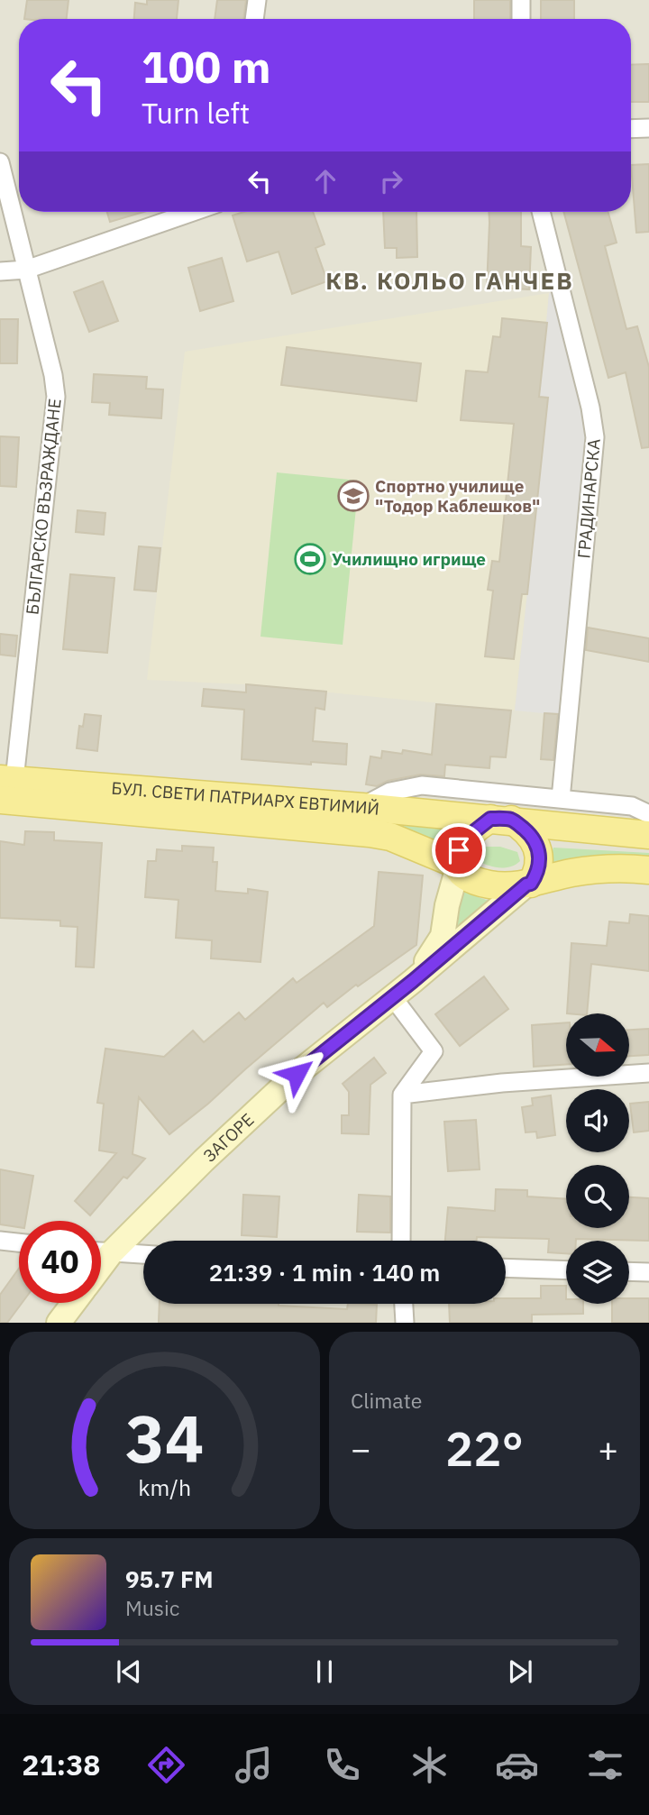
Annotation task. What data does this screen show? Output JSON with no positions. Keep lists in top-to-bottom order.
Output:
{
  "streets": {
    "main road": ["БУЛ. СВЕТИ ПАТРИАРХ ЕВТИМИЙ"],
    "street": ["ГРАДИНАРСКА", "БЪЛГАРСКО ВЪЗРАЖДАНЕ", "ЗАГОРЕ"]
  },
  "crossings": [
    ["БЪЛГАРСКО ВЪЗРАЖДАНЕ", "БУЛ. СВЕТИ ПАТРИАРХ ЕВТИМИЙ"],
    ["БУЛ. СВЕТИ ПАТРИАРХ ЕВТИМИЙ", "ЗАГОРЕ"]
  ],
  "districts": ["КВ. КОЛЬО ГАНЧЕВ"],
  "places": {
    "school or university": ["Спортно училище \"Тодор Каблешков\""],
    "sports": ["Училищно игрище"]
  },
  "north": "right",
  "page": {
    "turn": ["100 m", "Turn left"],
    "limit": "40",
    "trip": "21:39 · 1 min · 140 m",
    "tile": "Climate",
    "heat": ["−", "22°", "+"],
    "song": ["95.7 FM", "Music"],
    "tabs": "21:38",
    "gauge": ["34", "km/h"]
  }
}
